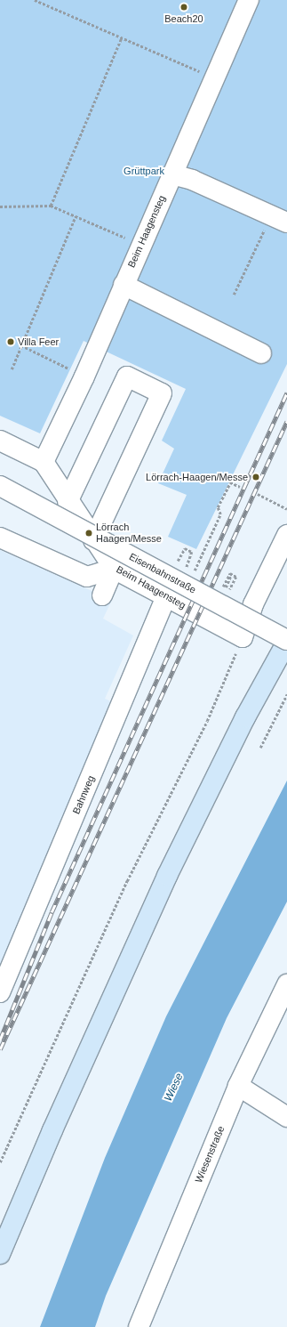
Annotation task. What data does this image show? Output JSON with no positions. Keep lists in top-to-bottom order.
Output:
{
  "streets": {
    "street": [
      "Beim Haagensteg",
      "Eisenbahnstraße",
      "Bahnweg",
      "Wiesenstraße"
    ]
  },
  "crossings": [
    ["Beim Haagensteg", "Bahnweg"]
  ],
  "water": ["Wiese"],
  "parks": ["Grüttpark"],
  "places": [
    "Beach20",
    "Villa Feer",
    "Lörrach-Haagen/Messe",
    "Lörrach Haagen/Messe"
  ]
}
